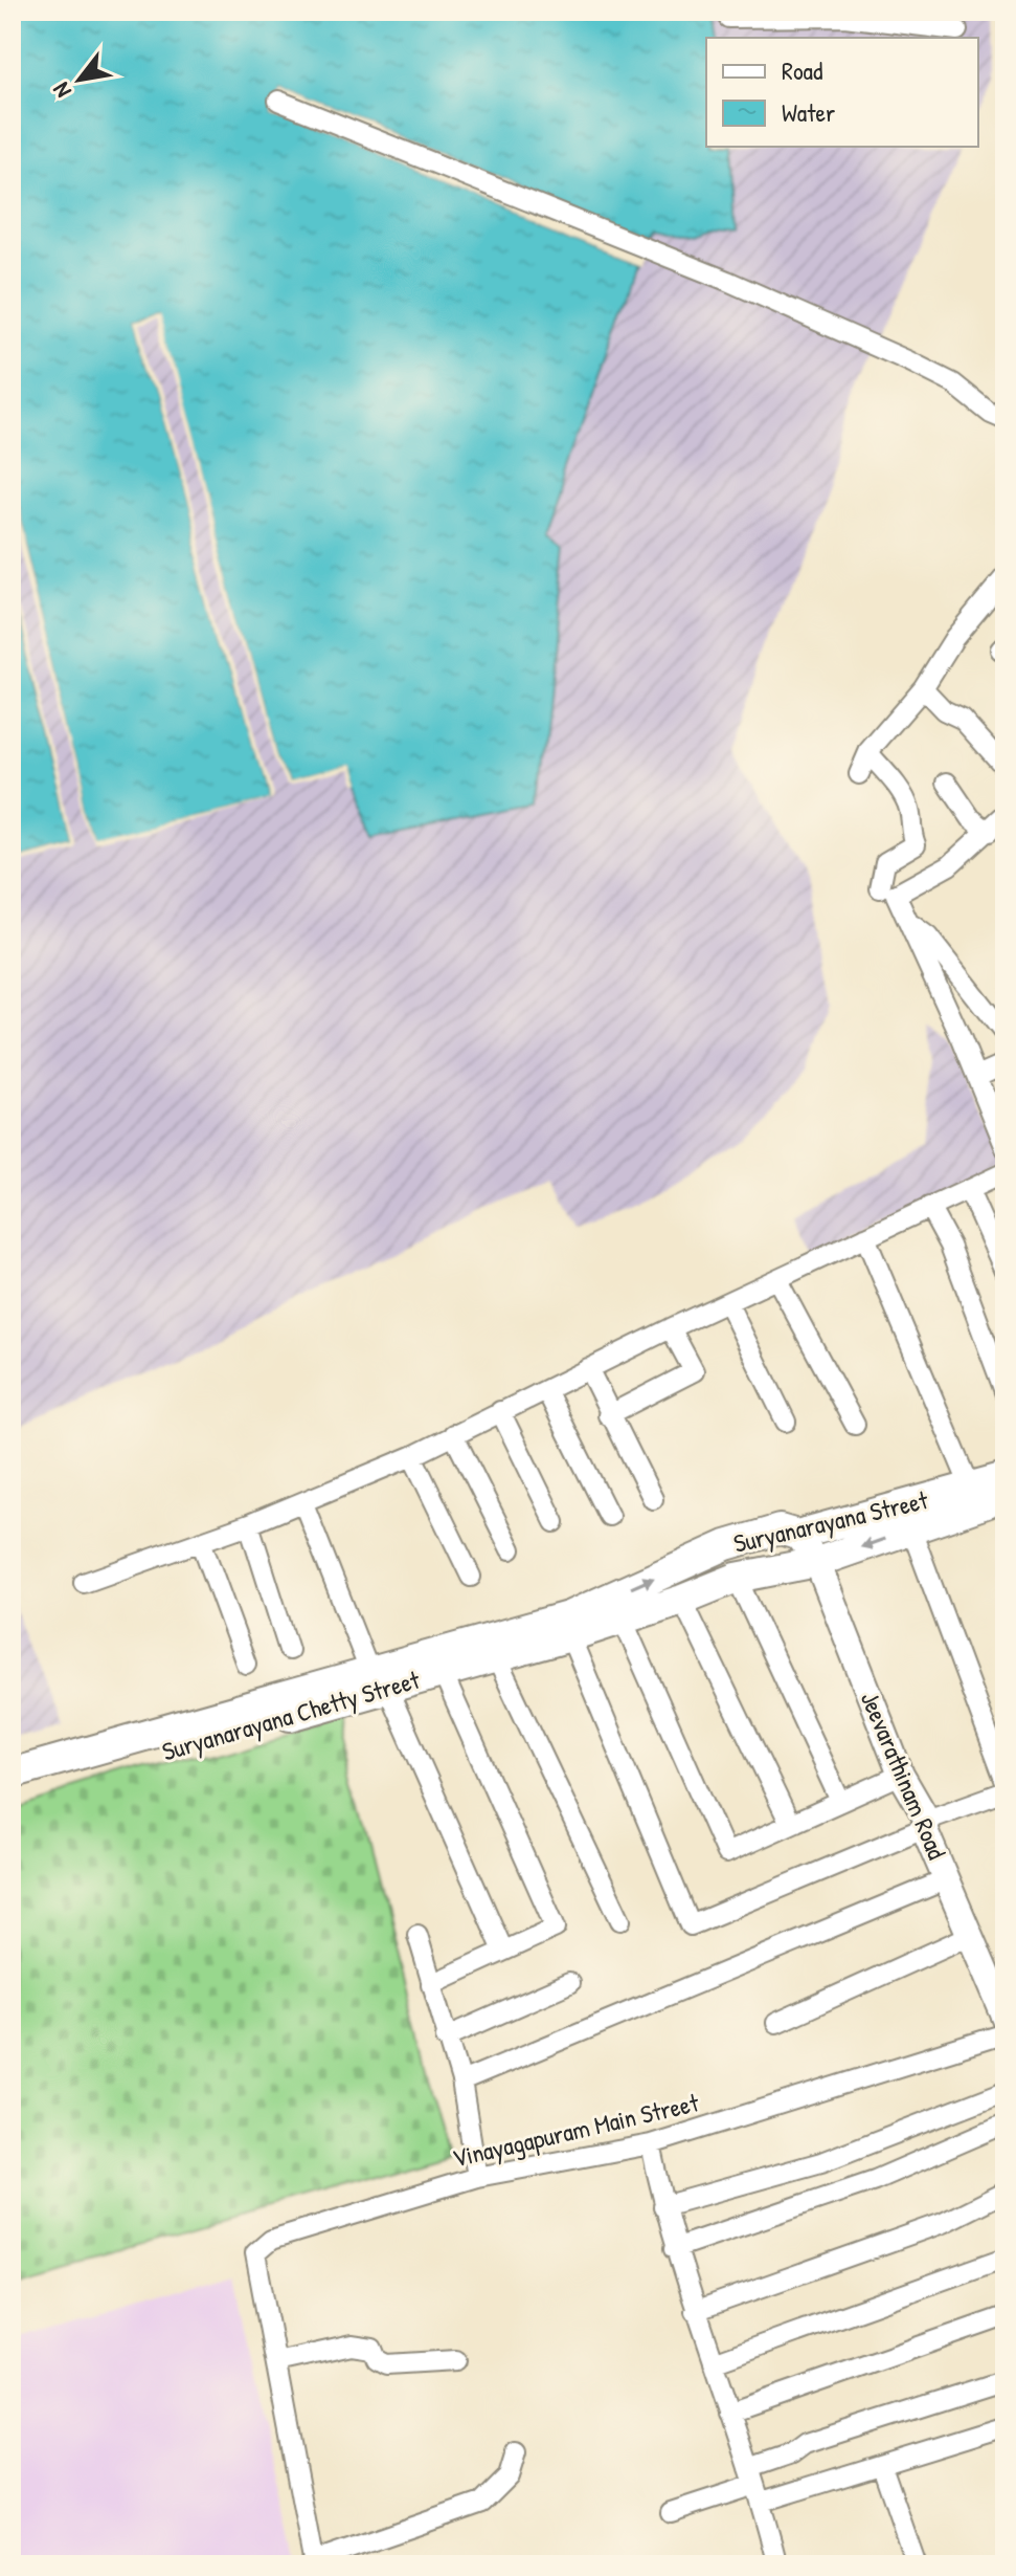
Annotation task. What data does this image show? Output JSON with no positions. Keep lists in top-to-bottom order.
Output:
{
  "streets": {
    "main road": ["Suryanarayana Street", "Suryanarayana Chetty Street", "Jeevarathinam Road"],
    "street": ["Vinayagapuram Main Street"]
  },
  "crossings": [
    ["Suryanarayana Street", "Suryanarayana Chetty Street"],
    ["Suryanarayana Street", "Jeevarathinam Road"]
  ],
  "legend": ["Road", "Water"],
  "north": "bottom left"
}
